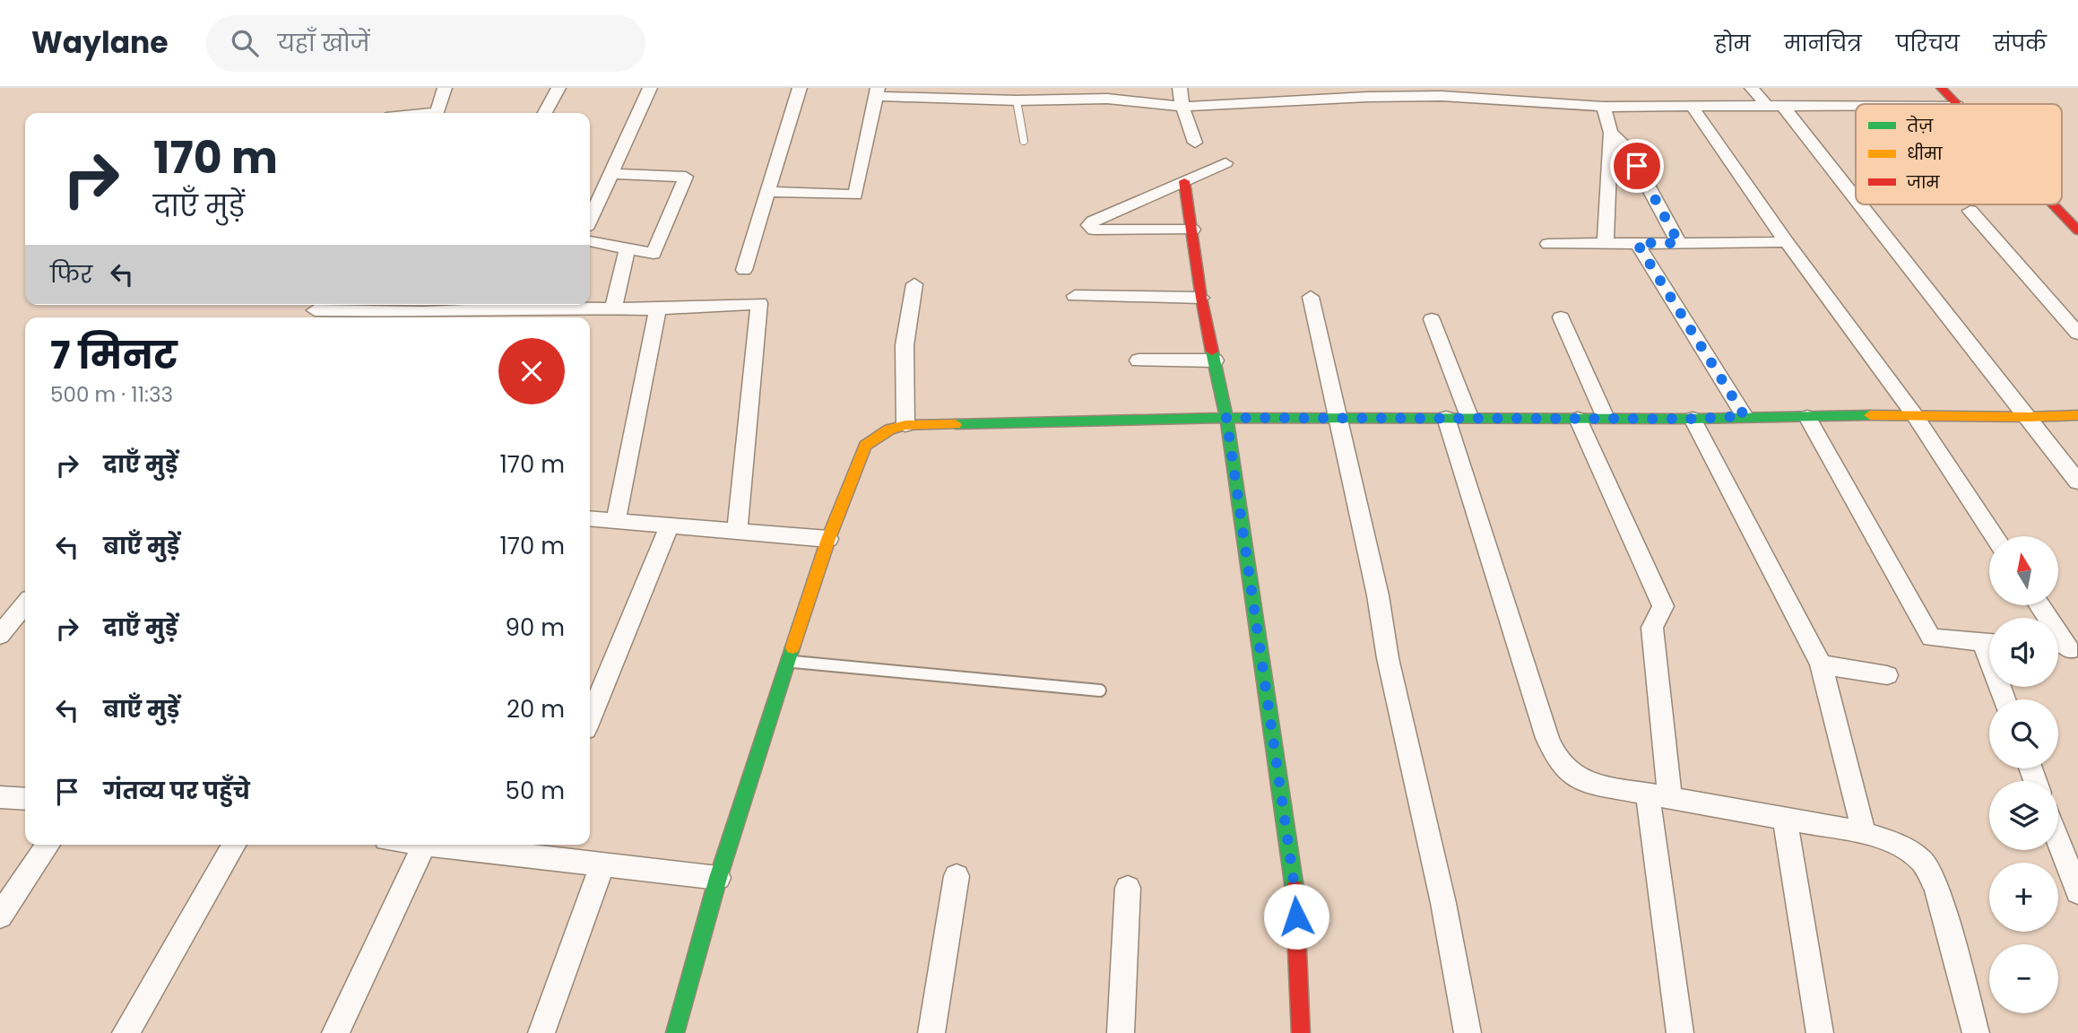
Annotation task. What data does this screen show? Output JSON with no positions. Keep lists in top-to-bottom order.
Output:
{
  "legend": ["तेज़", "धीमा", "जाम"],
  "north": "top",
  "page": {
    "header": "Waylane",
    "search": "यहाँ खोजें",
    "nav": [
      "होम",
      "मानचित्र",
      "परिचय",
      "संपर्क"
    ],
    "turn": ["170 m", "दाएँ मुड़ें"],
    "then": "फिर",
    "heading": ["7 मिनट", "500 m · 11:33"],
    "list": [
      {
        "name": "दाएँ मुड़ें",
        "value": "170 m"
      },
      {
        "name": "बाएँ मुड़ें",
        "value": "170 m"
      },
      {
        "name": "दाएँ मुड़ें",
        "value": "90 m"
      },
      {
        "name": "बाएँ मुड़ें",
        "value": "20 m"
      },
      {
        "name": "गंतव्य पर पहुँचे",
        "value": "50 m"
      }
    ],
    "map_buttons": ["+", "−"]
  }
}
